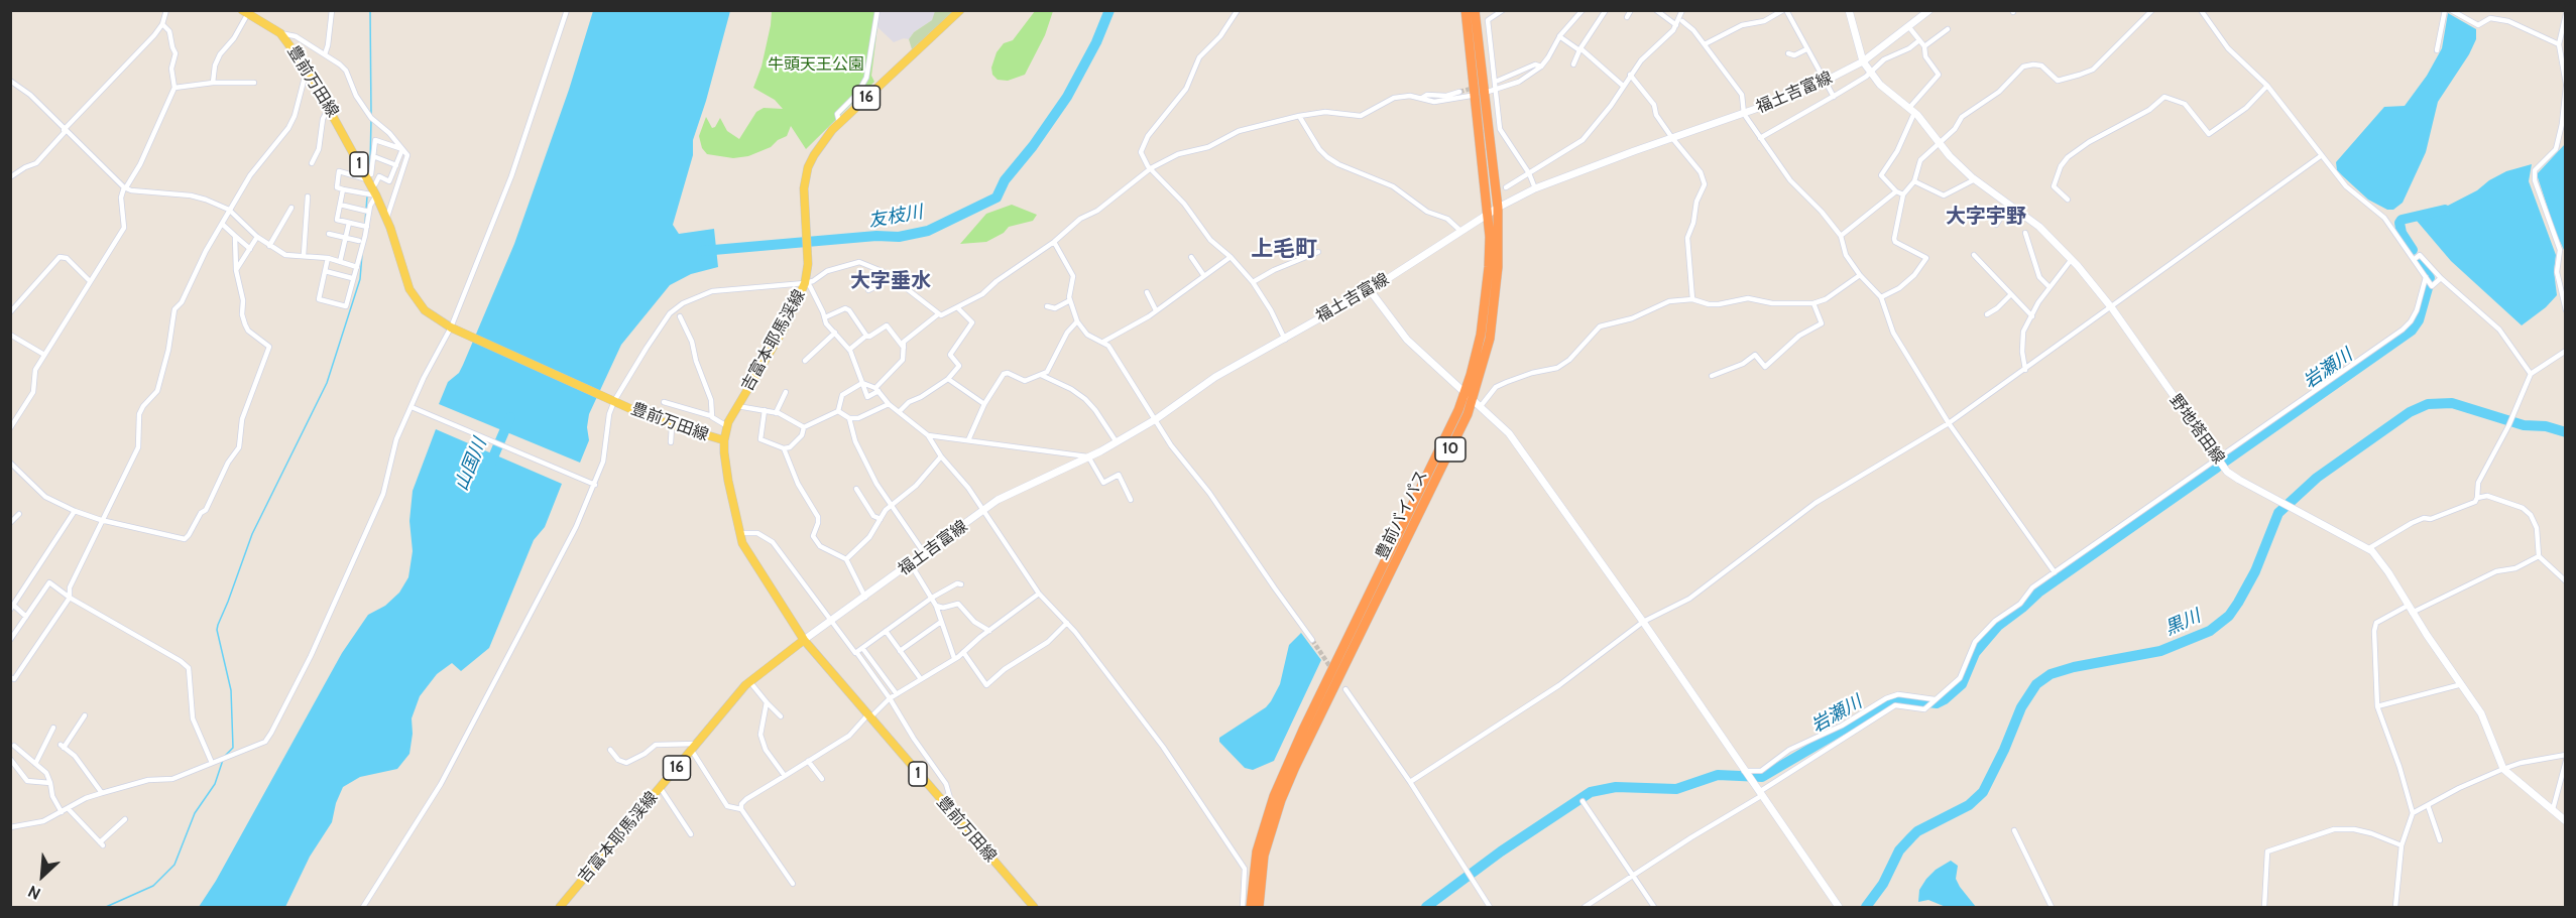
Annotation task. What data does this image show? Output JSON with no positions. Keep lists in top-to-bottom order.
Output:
{
  "streets": {
    "highway": ["10", "豊前バイパス"],
    "main road": [
      "豊前万田線",
      "福土吉富線",
      "16",
      "1",
      "吉富本耶馬渓線",
      "野地塔田線"
    ]
  },
  "crossings": [
    ["豊前万田線", "福土吉富線"],
    ["豊前万田線", "吉富本耶馬渓線"],
    ["福土吉富線", "吉富本耶馬渓線"],
    ["福土吉富線", "野地塔田線"],
    ["福土吉富線", "豊前バイパス"]
  ],
  "districts": ["大字宇野", "上毛町", "大字垂水"],
  "water": [
    "友枝川",
    "岩瀬川",
    "山国川",
    "黒川"
  ],
  "parks": ["牛頭天王公園"],
  "north": "bottom left"
}
